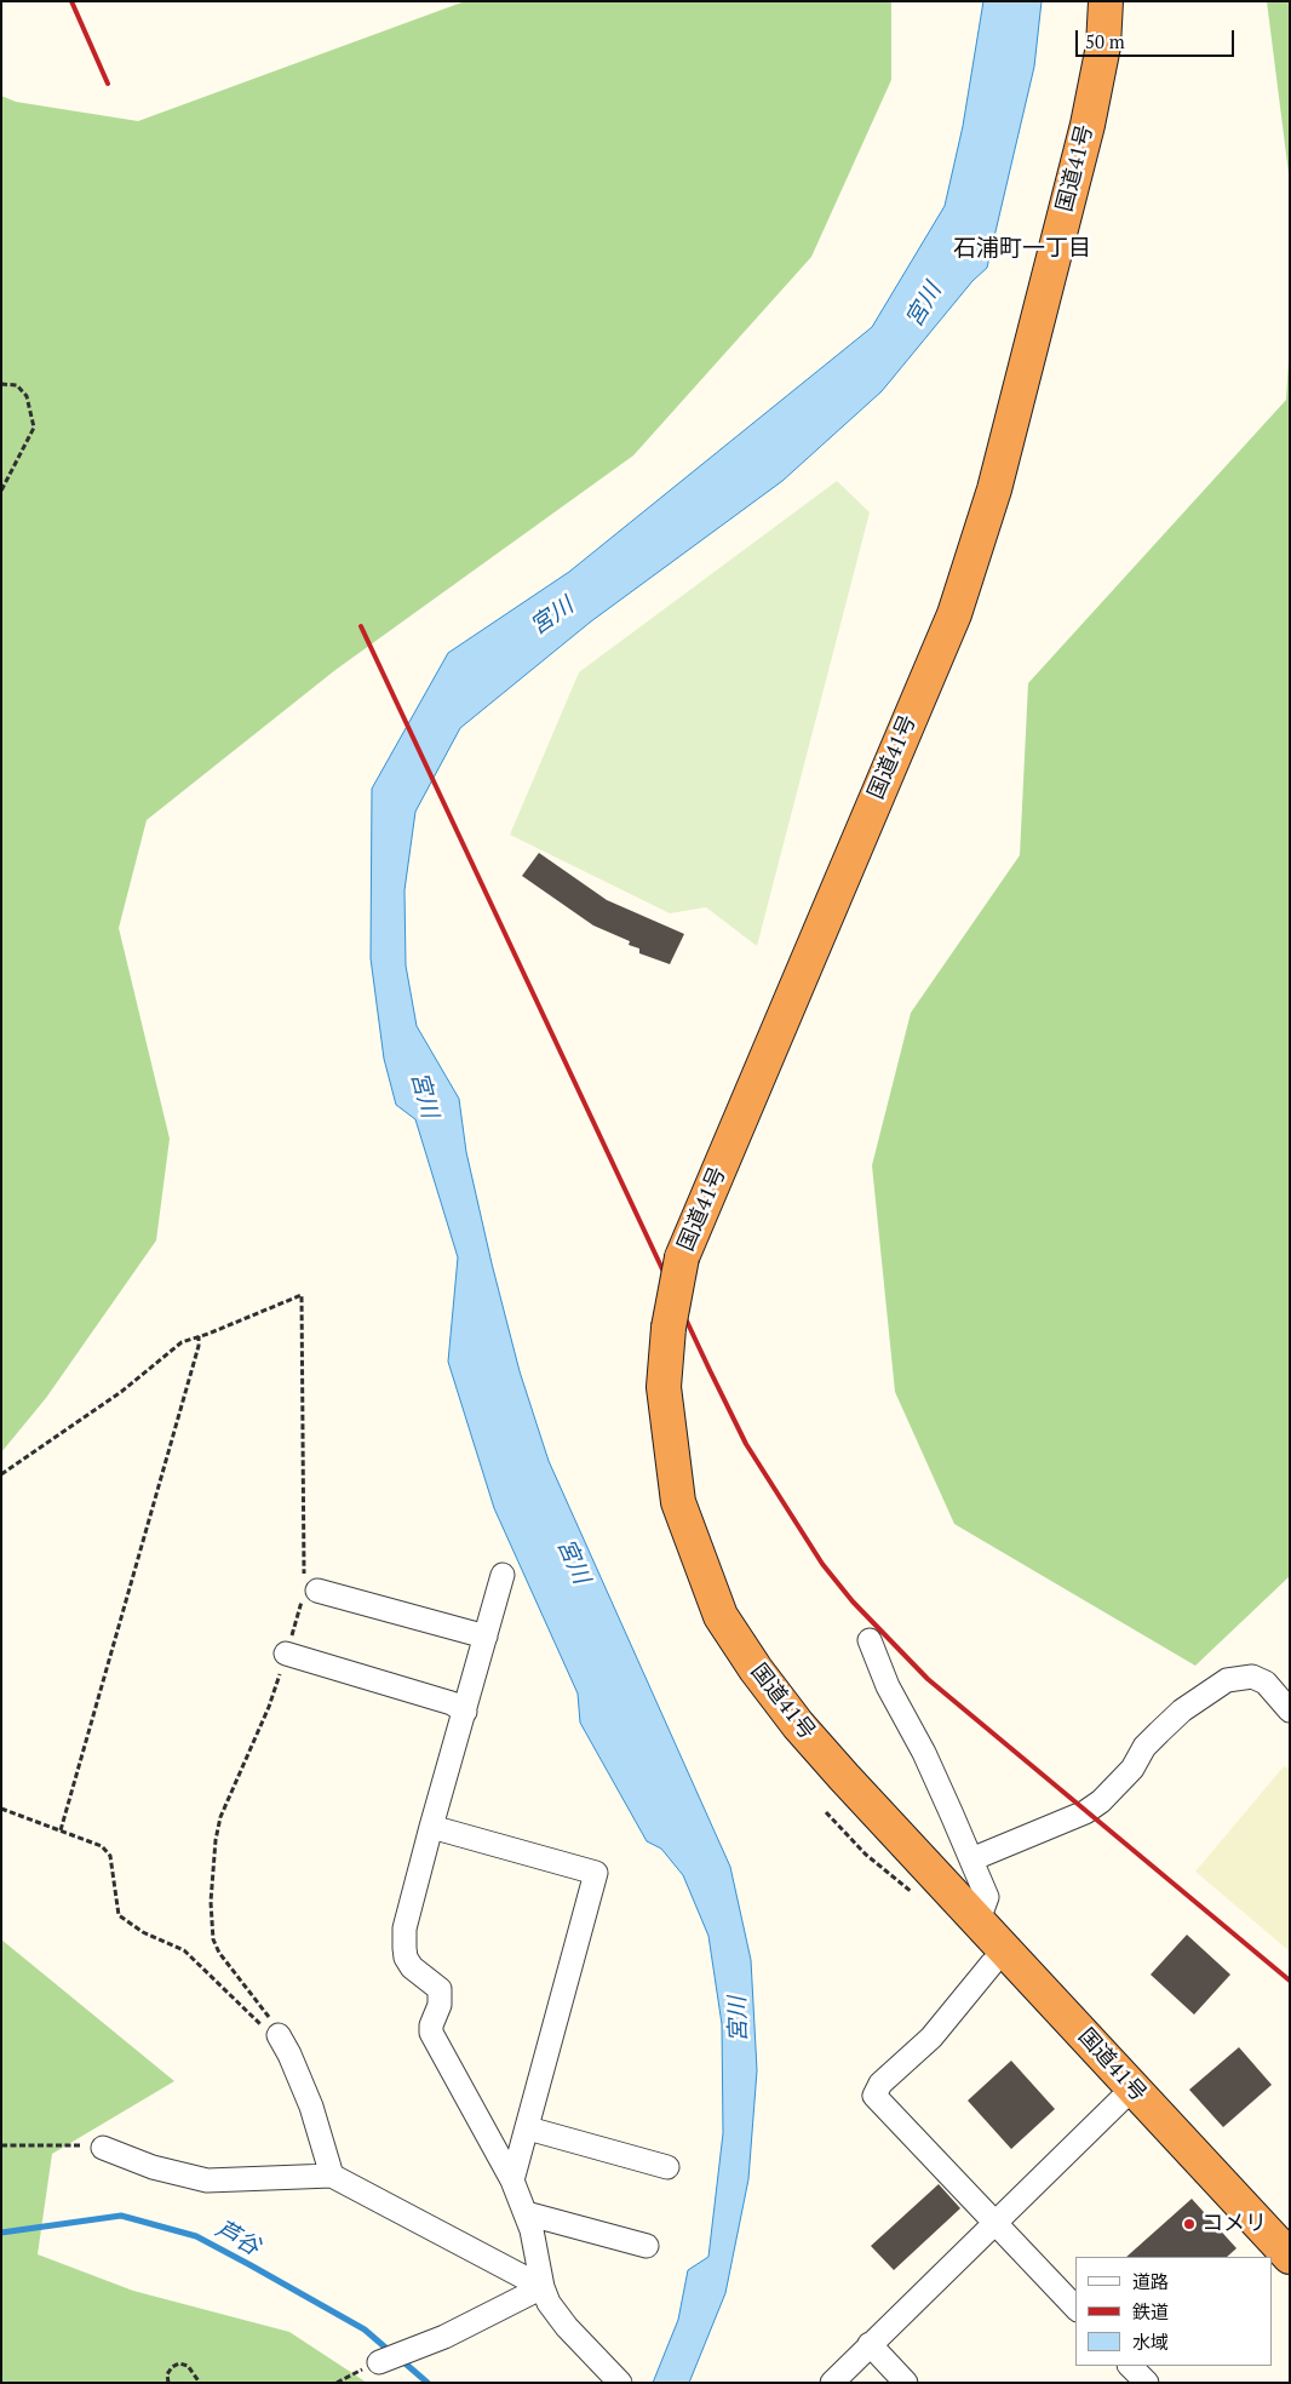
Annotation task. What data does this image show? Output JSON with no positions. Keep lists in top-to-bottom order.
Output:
{
  "streets": {
    "highway": ["国道41号"]
  },
  "districts": ["石浦町一丁目"],
  "water": ["宮川", "芦谷"],
  "places": ["コメリ"],
  "legend": ["道路", "鉄道", "水域"],
  "scale_bar": "50 m"
}
